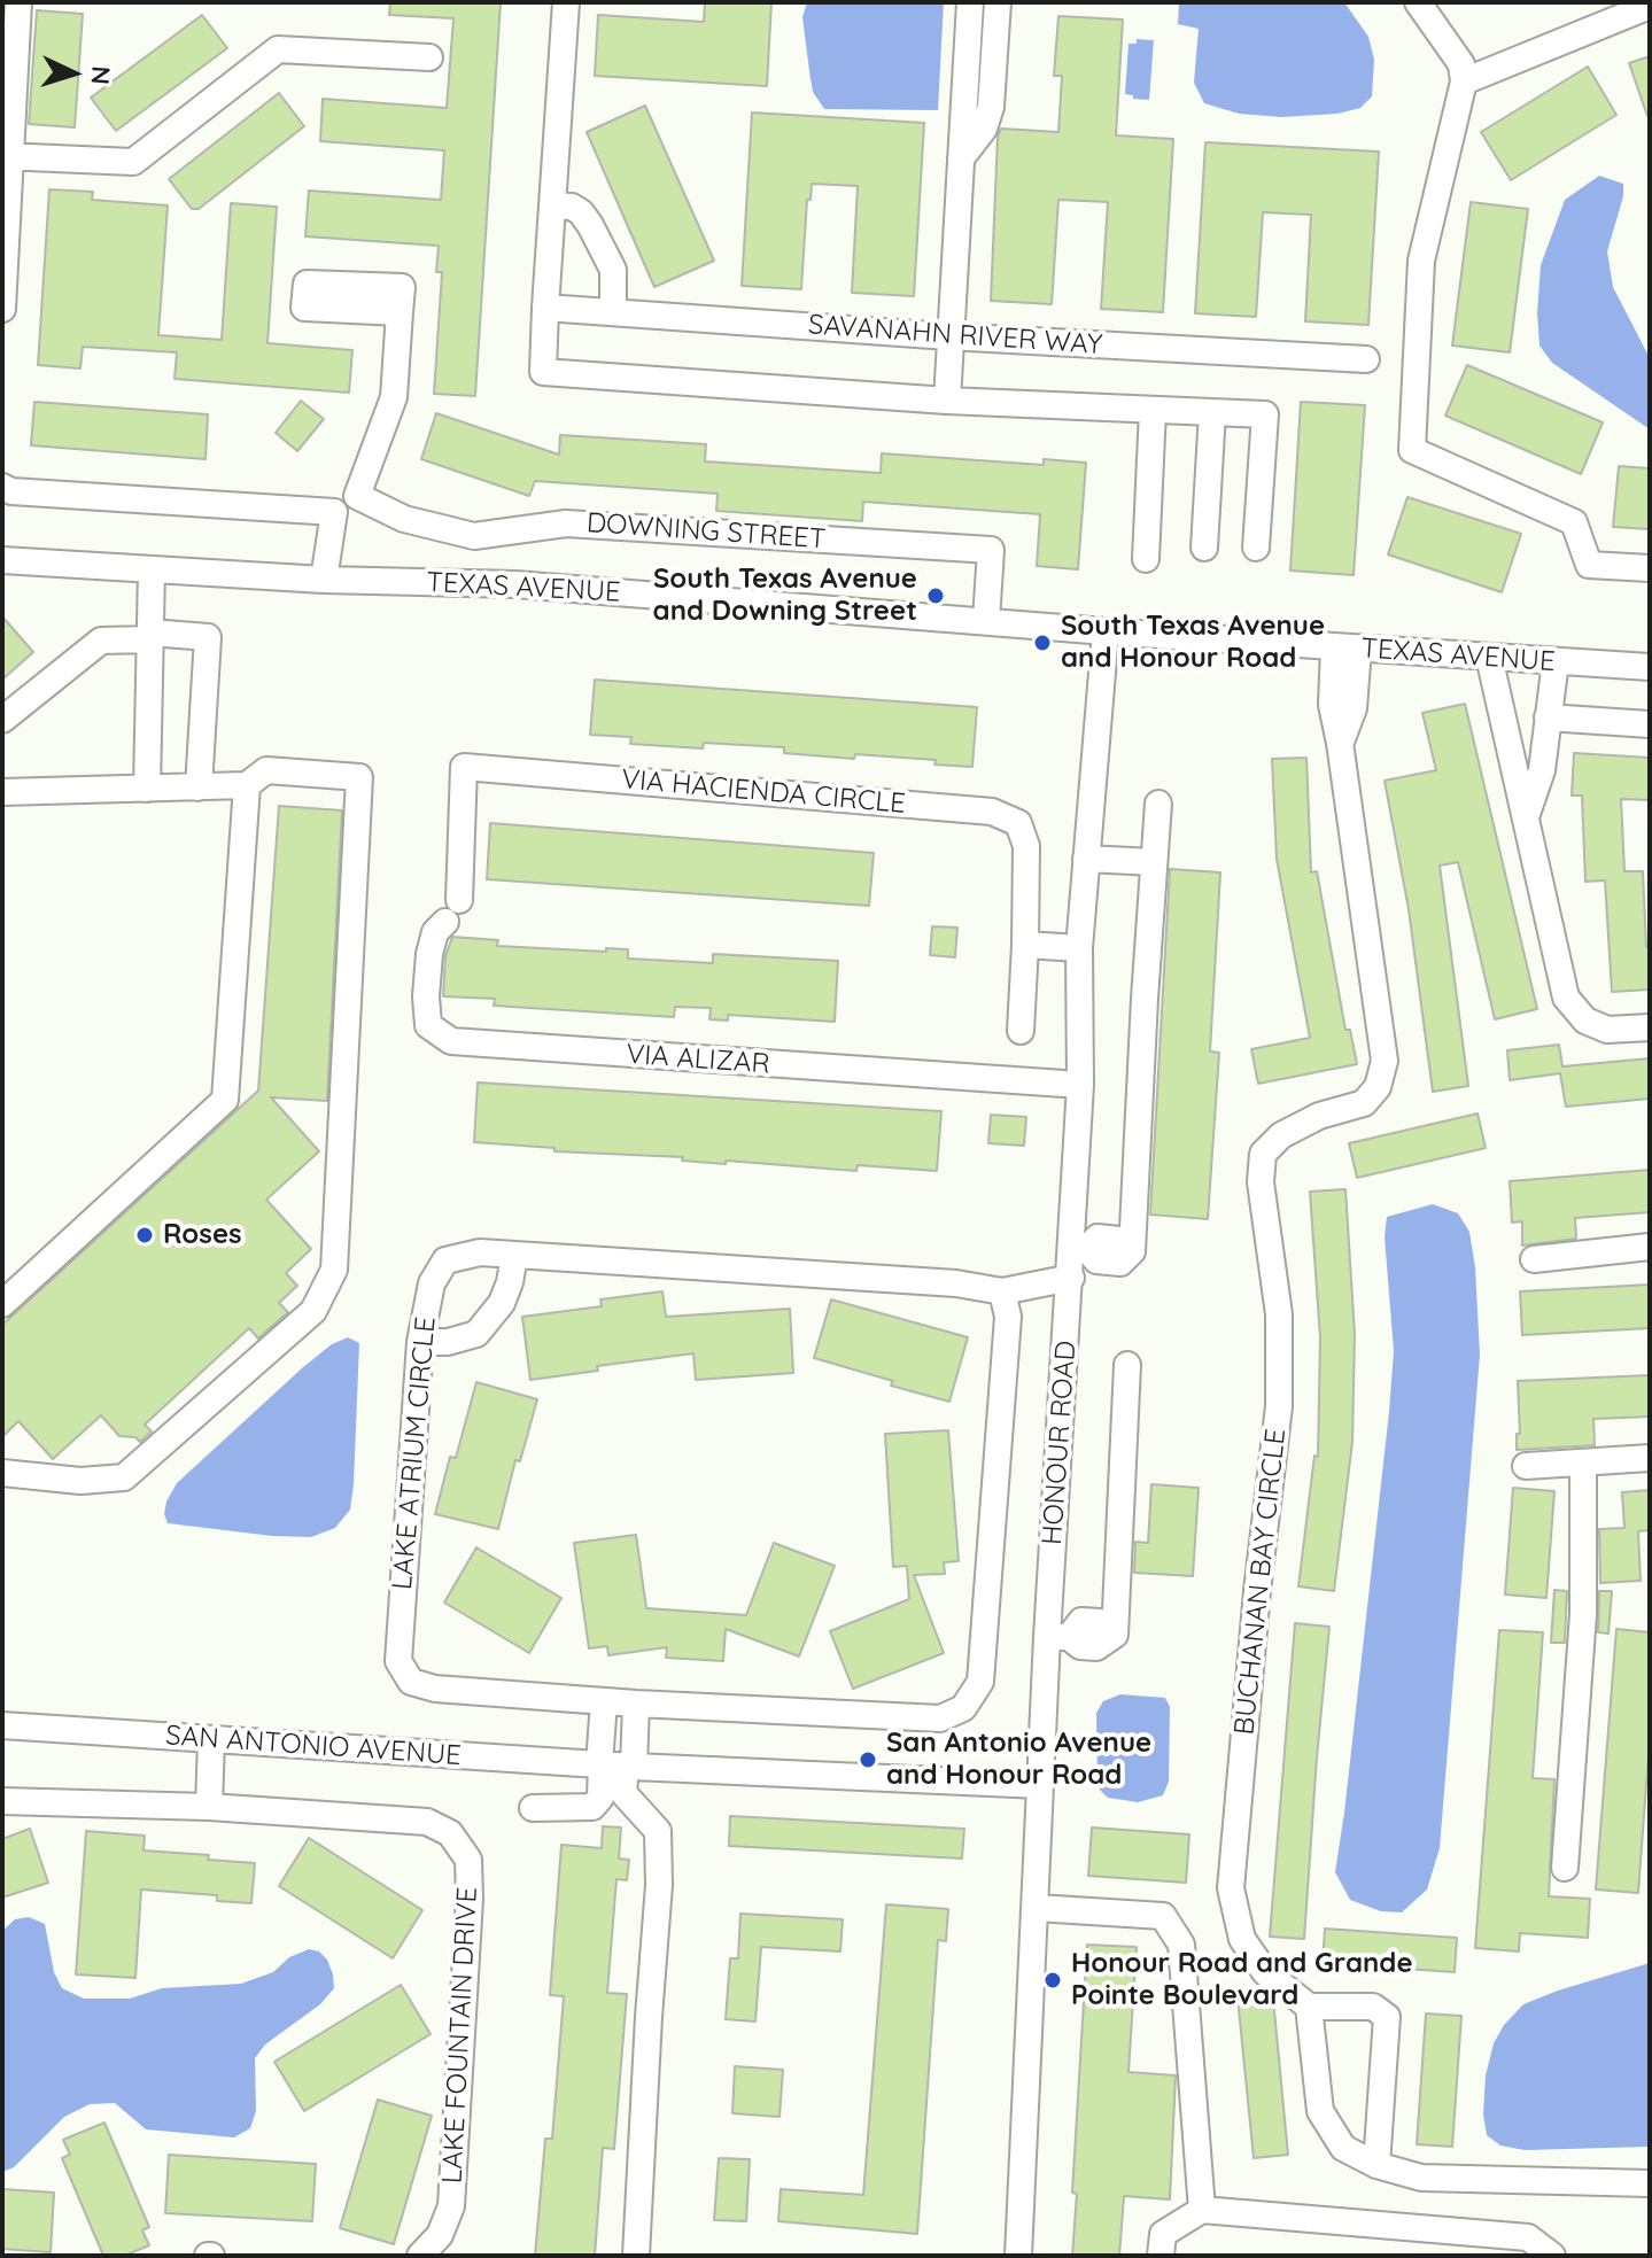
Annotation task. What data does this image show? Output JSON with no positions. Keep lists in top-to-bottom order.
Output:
{
  "streets": {
    "street": [
      "SAVANAHN RIVER WAY",
      "DOWNING STREET",
      "TEXAS AVENUE",
      "VIA HACIENDA CIRCLE",
      "VIA ALIZAR",
      "HONOUR ROAD",
      "LAKE ATRIUM CIRCLE",
      "BUCHANAN BAY CIRCLE",
      "SAN ANTONIO AVENUE",
      "LAKE FOUNTAIN DRIVE"
    ]
  },
  "crossings": [
    ["DOWNING STREET", "TEXAS AVENUE"],
    ["TEXAS AVENUE", "HONOUR ROAD"],
    ["TEXAS AVENUE", "BUCHANAN BAY CIRCLE"],
    ["VIA HACIENDA CIRCLE", "VIA ALIZAR"],
    ["VIA ALIZAR", "HONOUR ROAD"],
    ["HONOUR ROAD", "LAKE ATRIUM CIRCLE"],
    ["HONOUR ROAD", "SAN ANTONIO AVENUE"]
  ],
  "places": [
    "South Texas Avenue and Downing Street",
    "South Texas Avenue and Honour Road",
    "Roses",
    "San Antonio Avenue and Honour Road",
    "Honour Road and Grande Pointe Boulevard"
  ],
  "north": "right"
}
